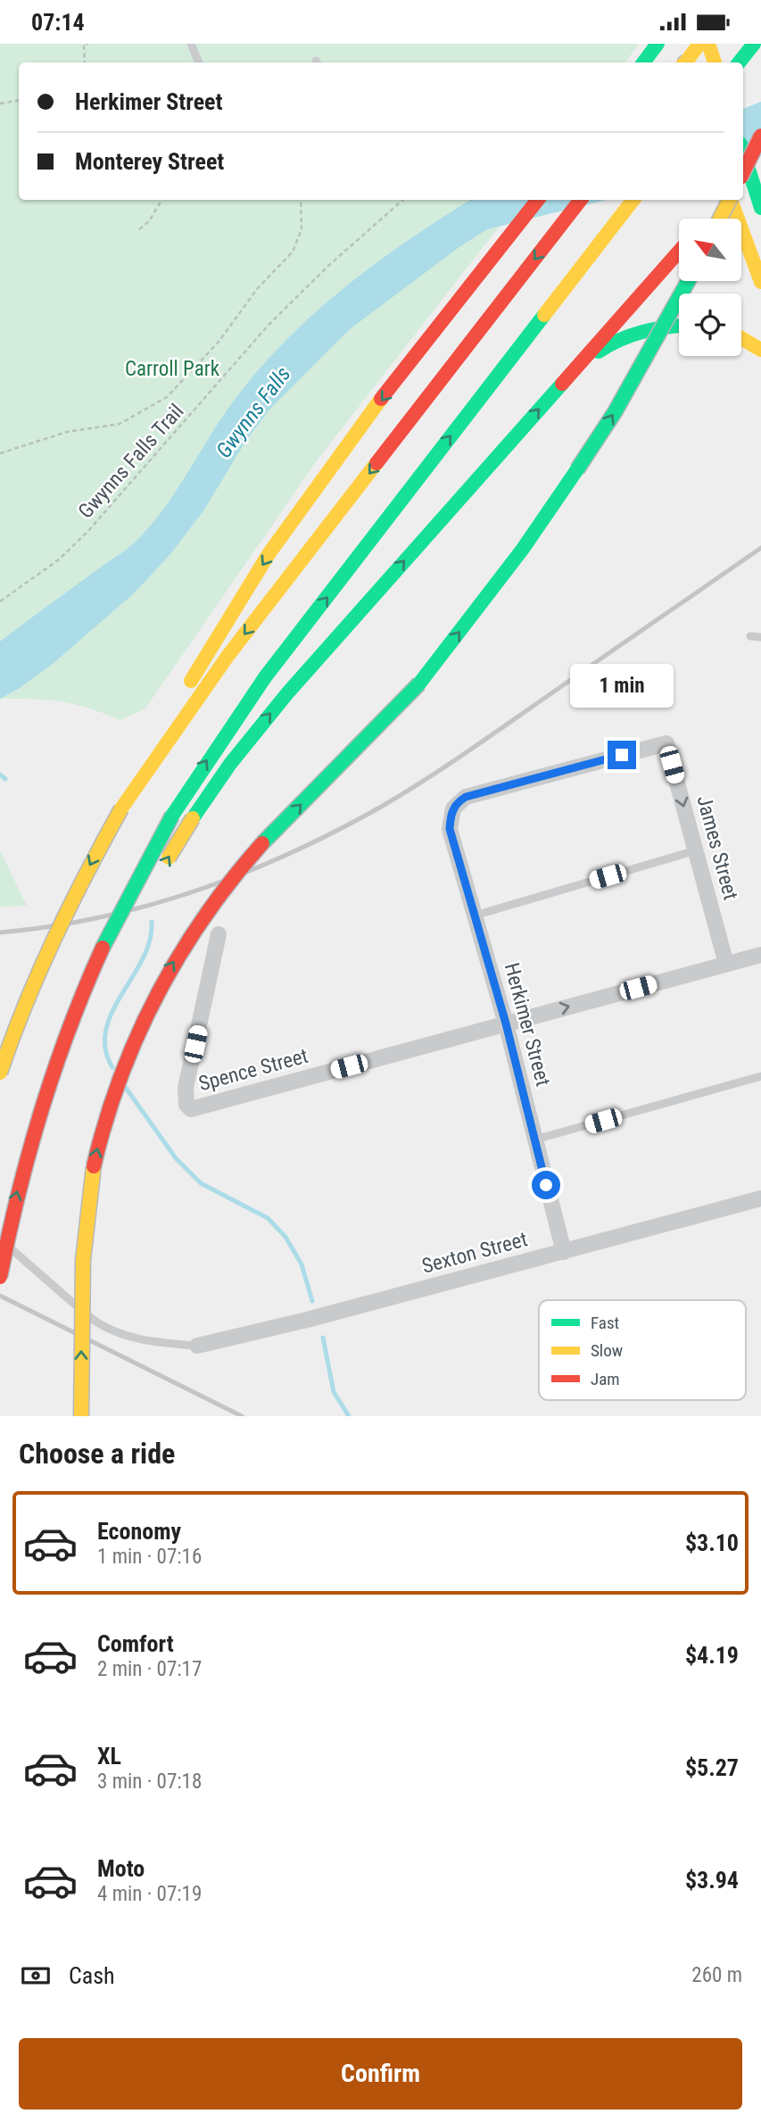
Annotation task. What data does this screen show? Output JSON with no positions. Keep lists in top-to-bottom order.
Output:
{
  "streets": {
    "street": [
      "James Street",
      "Herkimer Street",
      "Spence Street",
      "Sexton Street"
    ],
    "path": ["Gwynns Falls Trail"]
  },
  "crossings": [
    ["James Street", "Herkimer Street"],
    ["James Street", "Spence Street"],
    ["Herkimer Street", "Spence Street"],
    ["Herkimer Street", "Sexton Street"]
  ],
  "one_way": ["James Street"],
  "water": ["Gwynns Falls"],
  "parks": ["Carroll Park"],
  "legend": ["Fast", "Slow", "Jam"],
  "north": "top left",
  "page": {
    "status": "07:14",
    "banner": ["Herkimer Street", "Monterey Street"],
    "bubble": "1 min",
    "heading": "Choose a ride",
    "list": [
      {
        "name": "Economy",
        "note": "1 min · 07:16",
        "value": "$3.10"
      },
      {
        "name": "Comfort",
        "note": "2 min · 07:17",
        "value": "$4.19"
      },
      {
        "name": "XL",
        "note": "3 min · 07:18",
        "value": "$5.27"
      },
      {
        "name": "Moto",
        "note": "4 min · 07:19",
        "value": "$3.94"
      }
    ],
    "pay": ["Cash", "260 m"],
    "buttons": "Confirm"
  }
}
